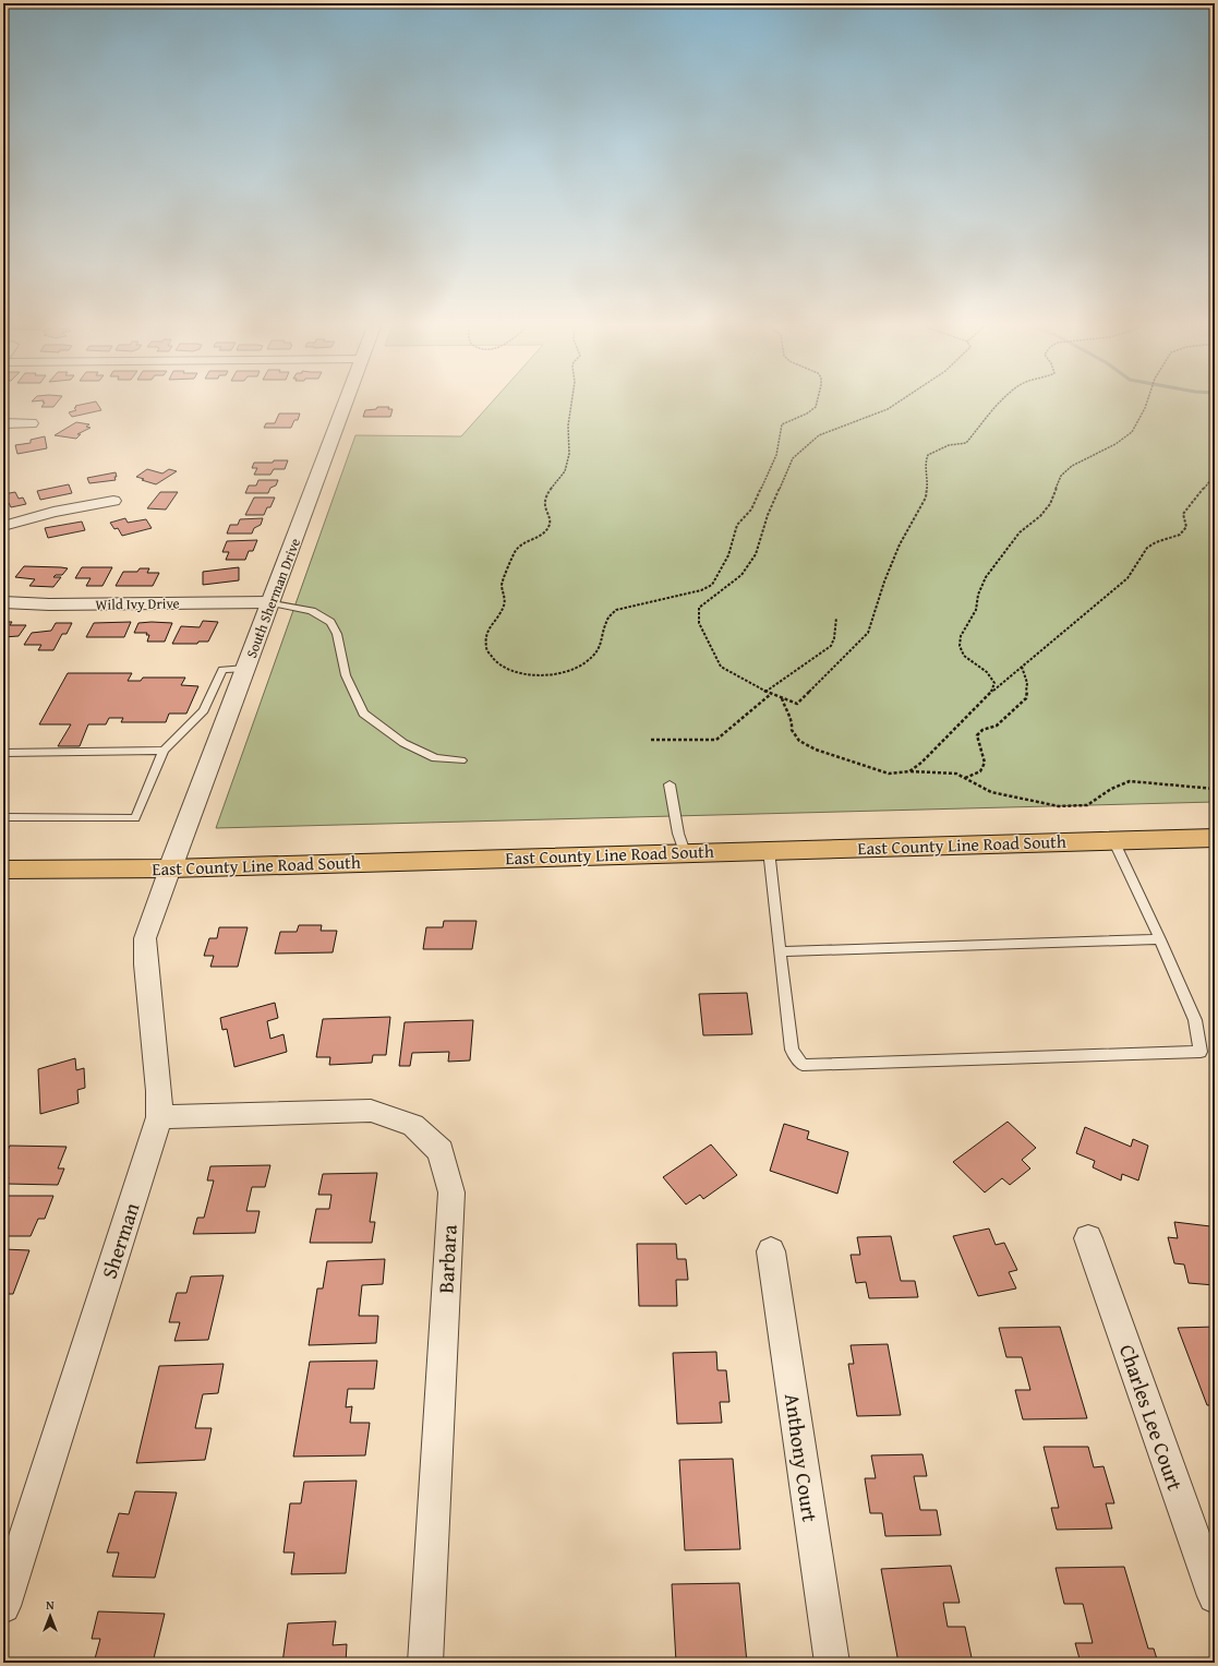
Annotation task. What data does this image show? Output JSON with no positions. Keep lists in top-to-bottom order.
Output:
{
  "streets": {
    "main road": ["East County Line Road South"],
    "street": [
      "South Sherman Drive",
      "Wild Ivy Drive",
      "Sherman",
      "Barbara",
      "Charles Lee Court",
      "Anthony Court"
    ]
  },
  "crossings": [
    ["South Sherman Drive", "Wild Ivy Drive"],
    ["South Sherman Drive", "East County Line Road South"],
    ["South Sherman Drive", "Sherman"],
    ["East County Line Road South", "Sherman"],
    ["Sherman", "Barbara"]
  ],
  "north": "top"
}
